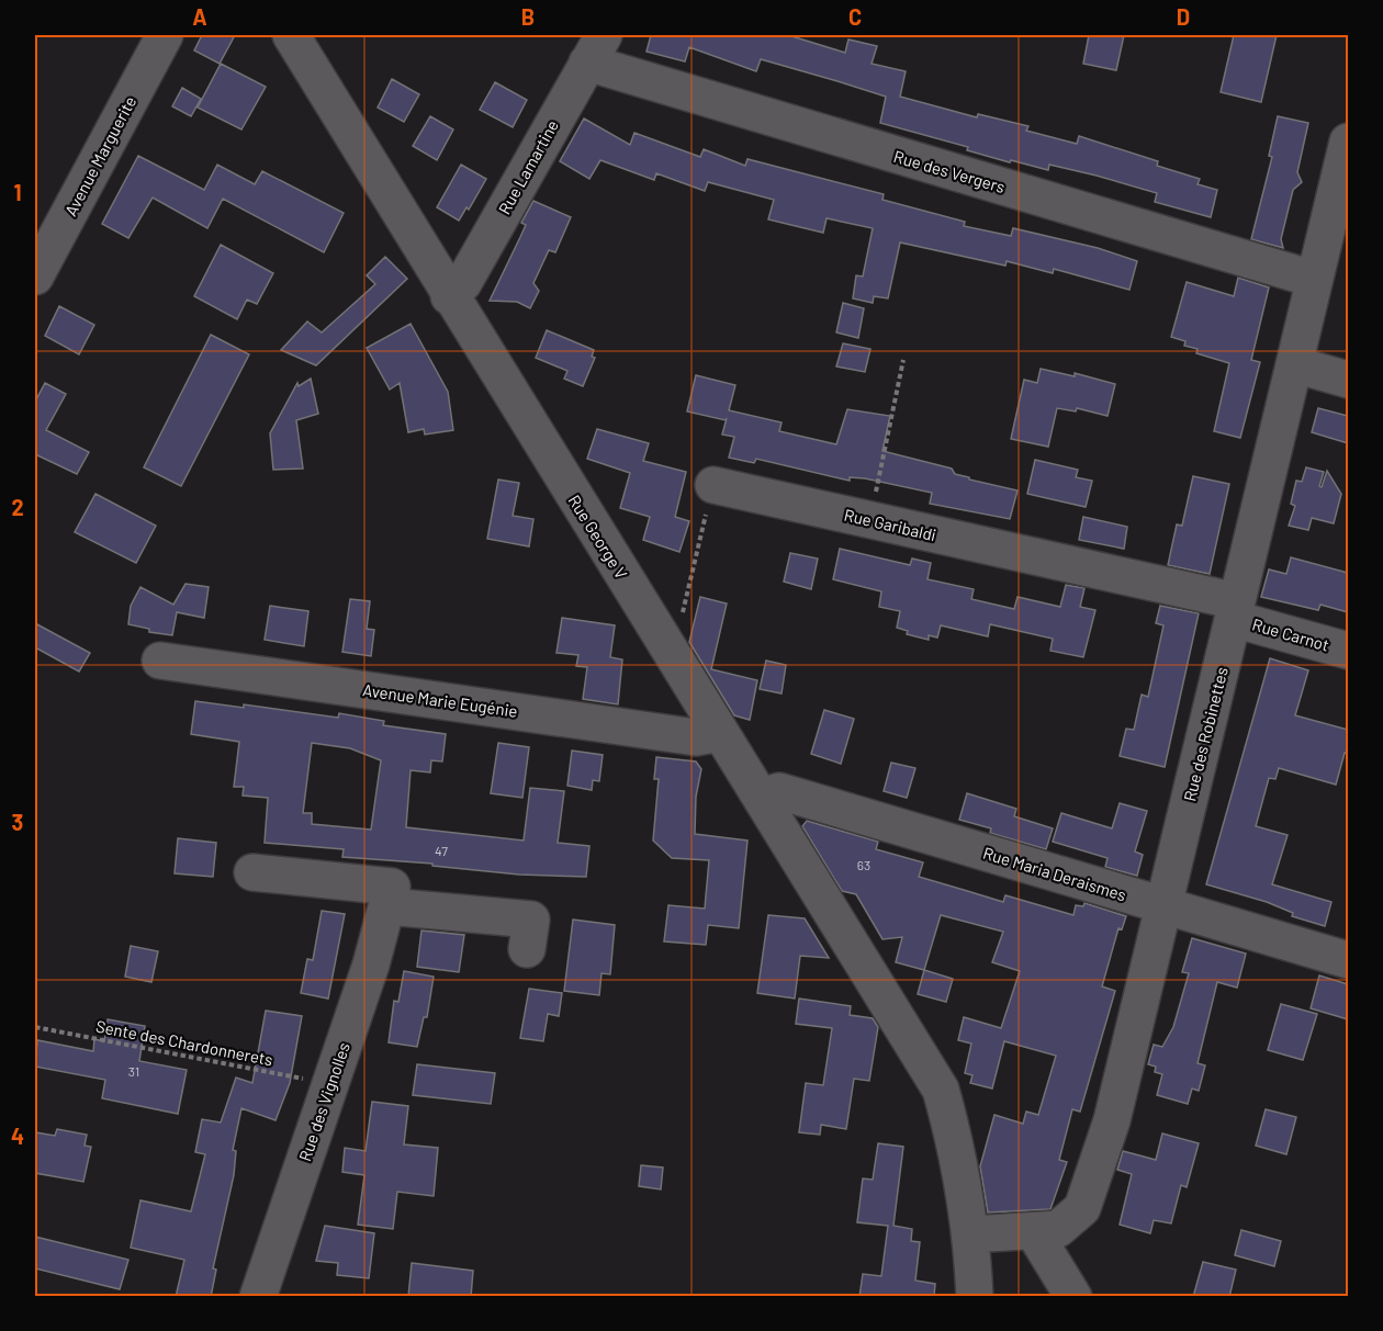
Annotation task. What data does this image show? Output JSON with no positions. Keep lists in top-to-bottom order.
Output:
{
  "streets": {
    "street": [
      "Avenue Marguerite",
      "Rue Lamartine",
      "Rue des Vergers",
      "Rue Garibaldi",
      "Rue George V",
      "Rue Carnot",
      "Avenue Marie Eugénie",
      "Rue des Robinettes",
      "Rue Maria Deraismes",
      "Rue des Vignolles"
    ],
    "path": ["Sente des Chardonnerets"]
  },
  "crossings": [
    ["Rue Lamartine", "Rue des Vergers"],
    ["Rue Lamartine", "Rue George V"],
    ["Rue des Vergers", "Rue des Robinettes"],
    ["Rue Garibaldi", "Rue Carnot"],
    ["Rue Garibaldi", "Rue des Robinettes"],
    ["Rue George V", "Avenue Marie Eugénie"],
    ["Rue George V", "Rue des Robinettes"],
    ["Rue George V", "Rue Maria Deraismes"],
    ["Rue Carnot", "Rue des Robinettes"],
    ["Rue des Robinettes", "Rue Maria Deraismes"],
    ["Sente des Chardonnerets", "Rue des Vignolles"]
  ],
  "house_numbers": ["47", "63", "31"],
  "grid": {
    "columns": [
      "A",
      "B",
      "C",
      "D"
    ],
    "rows": [
      "1",
      "2",
      "3",
      "4"
    ]
  }
}
